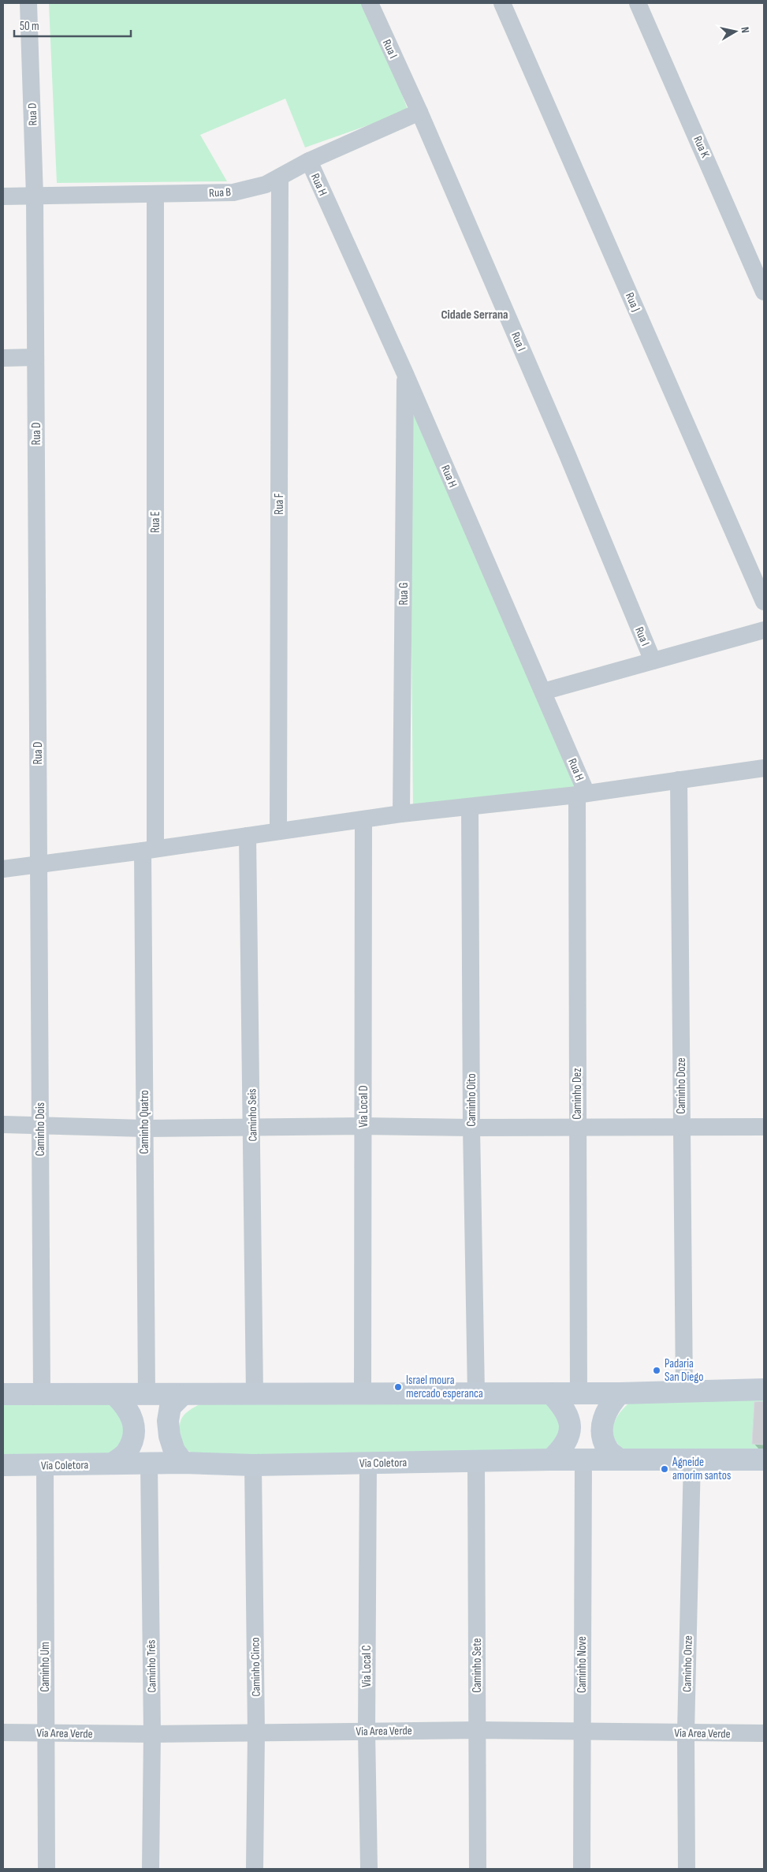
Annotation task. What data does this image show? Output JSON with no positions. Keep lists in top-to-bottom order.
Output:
{
  "streets": {
    "street": [
      "Rua I",
      "Rua D",
      "Rua K",
      "Rua H",
      "Rua B",
      "Rua J",
      "Rua F",
      "Rua E",
      "Rua G",
      "Caminho Doze",
      "Caminho Dez",
      "Caminho Oito",
      "Via Local D",
      "Caminho Seis",
      "Caminho Quatro",
      "Caminho Dois",
      "Via Coletora",
      "Caminho Onze",
      "Caminho Nove",
      "Caminho Sete",
      "Caminho Três",
      "Via Local C",
      "Caminho Um",
      "Caminho Cinco",
      "Via Area Verde"
    ]
  },
  "crossings": [
    ["Rua I", "Rua B"],
    ["Rua D", "Rua B"],
    ["Rua D", "Caminho Dois"],
    ["Rua H", "Rua B"],
    ["Rua H", "Rua G"],
    ["Rua H", "Caminho Dez"],
    ["Rua B", "Rua F"],
    ["Rua B", "Rua E"],
    ["Rua E", "Caminho Quatro"],
    ["Via Coletora", "Caminho Onze"],
    ["Via Coletora", "Caminho Nove"],
    ["Via Coletora", "Caminho Sete"],
    ["Via Coletora", "Caminho Três"],
    ["Via Coletora", "Via Local C"],
    ["Via Coletora", "Caminho Um"],
    ["Via Coletora", "Caminho Cinco"],
    ["Caminho Onze", "Via Area Verde"],
    ["Caminho Nove", "Via Area Verde"],
    ["Caminho Sete", "Via Area Verde"],
    ["Caminho Três", "Via Area Verde"],
    ["Via Local C", "Via Area Verde"],
    ["Caminho Um", "Via Area Verde"],
    ["Caminho Cinco", "Via Area Verde"]
  ],
  "districts": ["Cidade Serrana"],
  "places": ["Padaria San Diego", "Israel moura mercado esperanca", "Agneide amorim santos"],
  "scale_bar": "50 m",
  "north": "right"
}
